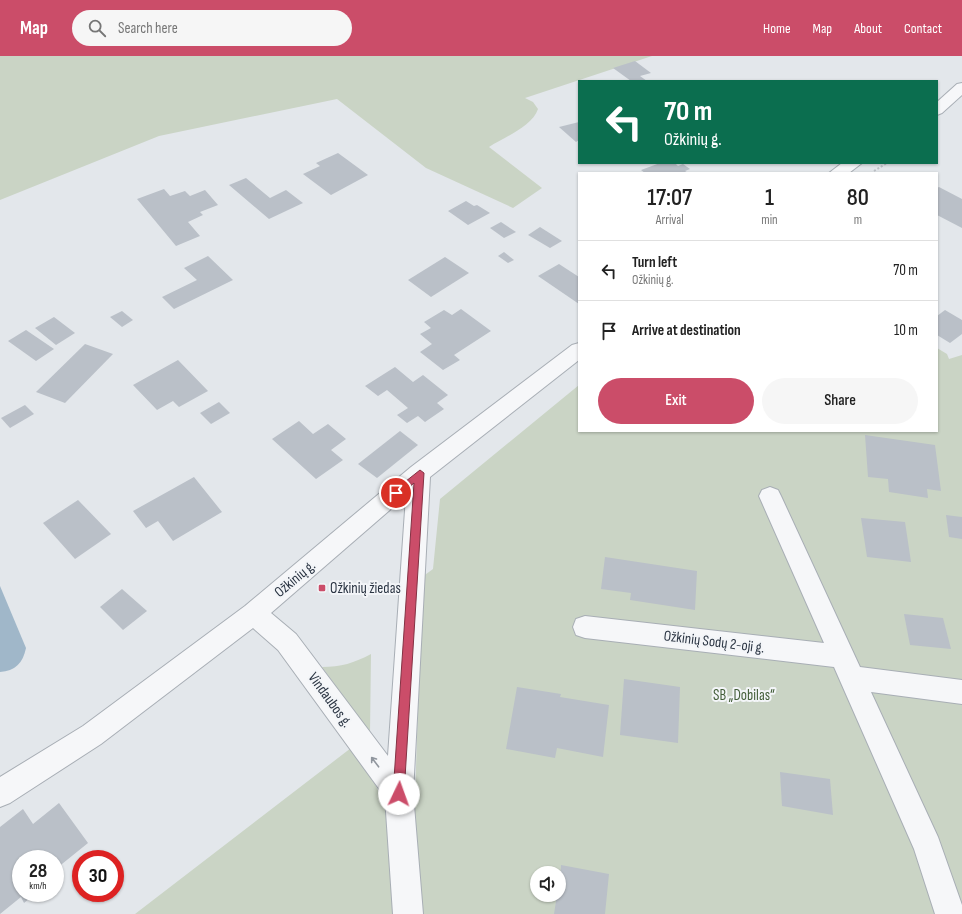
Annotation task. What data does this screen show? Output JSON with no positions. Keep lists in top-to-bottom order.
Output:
{
  "streets": {
    "street": ["Ožkinių g.", "Ožkinių Sodų 2-oji g.", "Vindaubos g."]
  },
  "crossings": [
    ["Ožkinių g.", "Vindaubos g."]
  ],
  "one_way": ["Vindaubos g."],
  "parks": ["SB „Dobilas“"],
  "places": {
    "transit": ["Ožkinių žiedas"]
  },
  "page": {
    "header": "Map",
    "search": "Search here",
    "nav": [
      "Home",
      "Map",
      "About",
      "Contact"
    ],
    "turn": ["70 m", "Ožkinių g."],
    "eta": [
      "17:07",
      "Arrival",
      "1",
      "min",
      "80",
      "m"
    ],
    "list": [
      {
        "name": "Turn left",
        "note": "Ožkinių g.",
        "value": "70 m"
      },
      {
        "name": "Arrive at destination",
        "value": "10 m"
      }
    ],
    "buttons": ["Exit", "Share"],
    "speed": "28 km/h",
    "limit": "30"
  }
}
